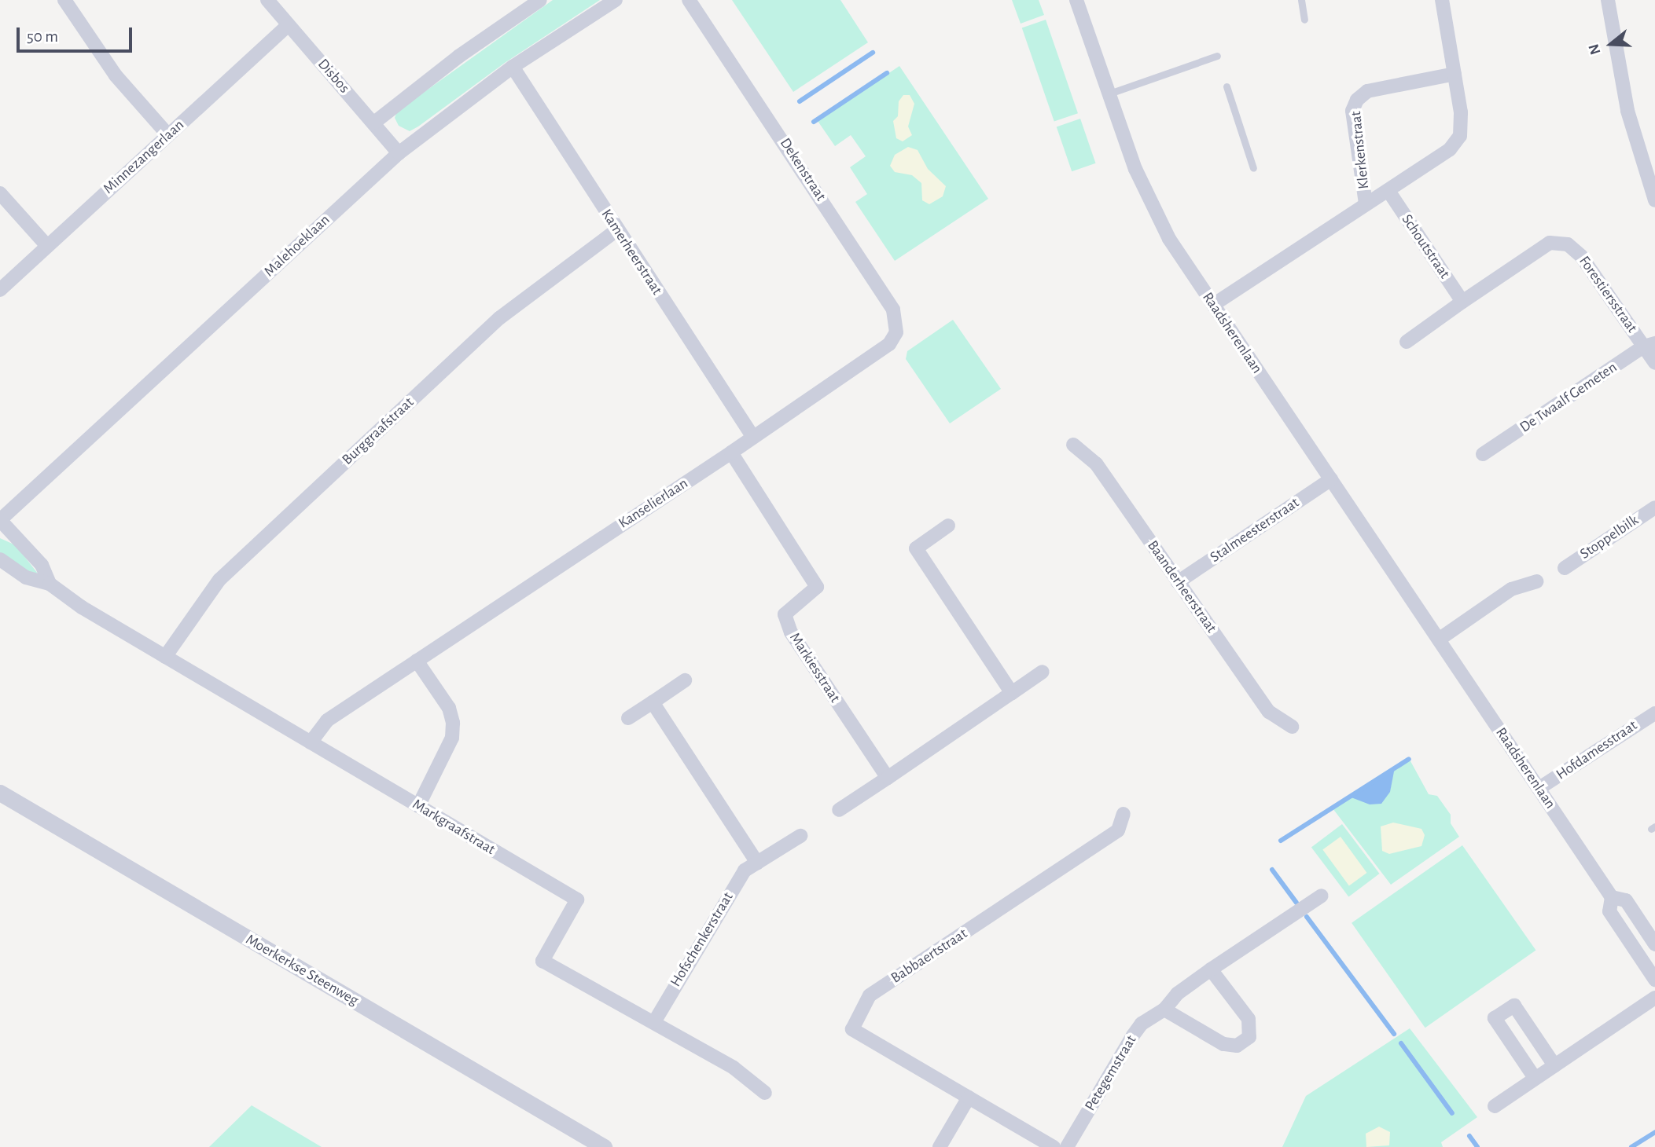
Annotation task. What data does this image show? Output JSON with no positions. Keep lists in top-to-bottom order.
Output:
{
  "streets": {
    "street": [
      "Disbos",
      "Klerkenstraat",
      "Minnezangerlaan",
      "Dekenstraat",
      "Malehoeklaan",
      "Schoutstraat",
      "Kamerheerstraat",
      "Forestiersstraat",
      "Raadsherenlaan",
      "De Twaalf Gemeten",
      "Burggraafstraat",
      "Kanselierlaan",
      "Stalmeesterstraat",
      "Stoppelbilk",
      "Baanderheerstraat",
      "Markiesstraat",
      "Hofdamesstraat",
      "Markgraafstraat",
      "Hofschenkerstraat",
      "Babbaertstraat",
      "Moerkerkse Steenweg",
      "Petegemstraat"
    ]
  },
  "crossings": [
    ["Disbos", "Minnezangerlaan"],
    ["Disbos", "Malehoeklaan"],
    ["Klerkenstraat", "Schoutstraat"],
    ["Klerkenstraat", "Raadsherenlaan"],
    ["Dekenstraat", "Kanselierlaan"],
    ["Malehoeklaan", "Kamerheerstraat"],
    ["Malehoeklaan", "Markgraafstraat"],
    ["Schoutstraat", "Forestiersstraat"],
    ["Kamerheerstraat", "Burggraafstraat"],
    ["Kamerheerstraat", "Kanselierlaan"],
    ["Forestiersstraat", "De Twaalf Gemeten"],
    ["Raadsherenlaan", "Stalmeesterstraat"],
    ["Raadsherenlaan", "Hofdamesstraat"],
    ["Burggraafstraat", "Markgraafstraat"],
    ["Kanselierlaan", "Markiesstraat"],
    ["Kanselierlaan", "Markgraafstraat"],
    ["Stalmeesterstraat", "Baanderheerstraat"],
    ["Markgraafstraat", "Hofschenkerstraat"]
  ],
  "scale_bar": "50 m",
  "north": "left"
}
